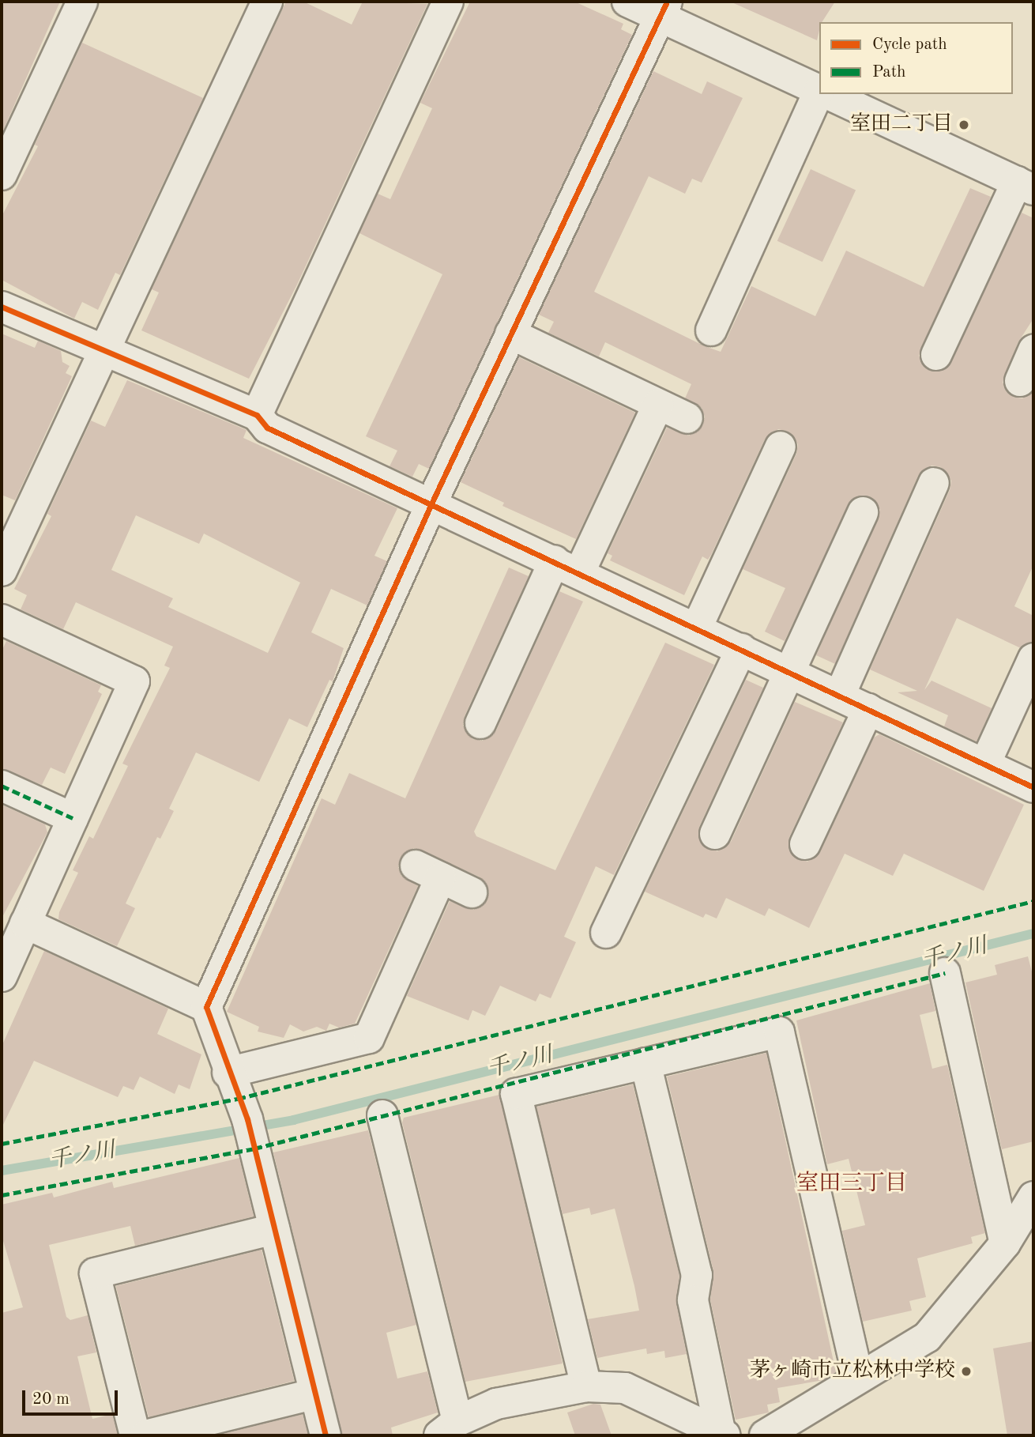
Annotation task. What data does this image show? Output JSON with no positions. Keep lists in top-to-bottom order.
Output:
{
  "districts": ["室田三丁目"],
  "water": ["千ノ川"],
  "places": ["室田二丁目", "茅ヶ崎市立松林中学校"],
  "legend": ["Cycle path", "Path"],
  "scale_bar": "20 m"
}
